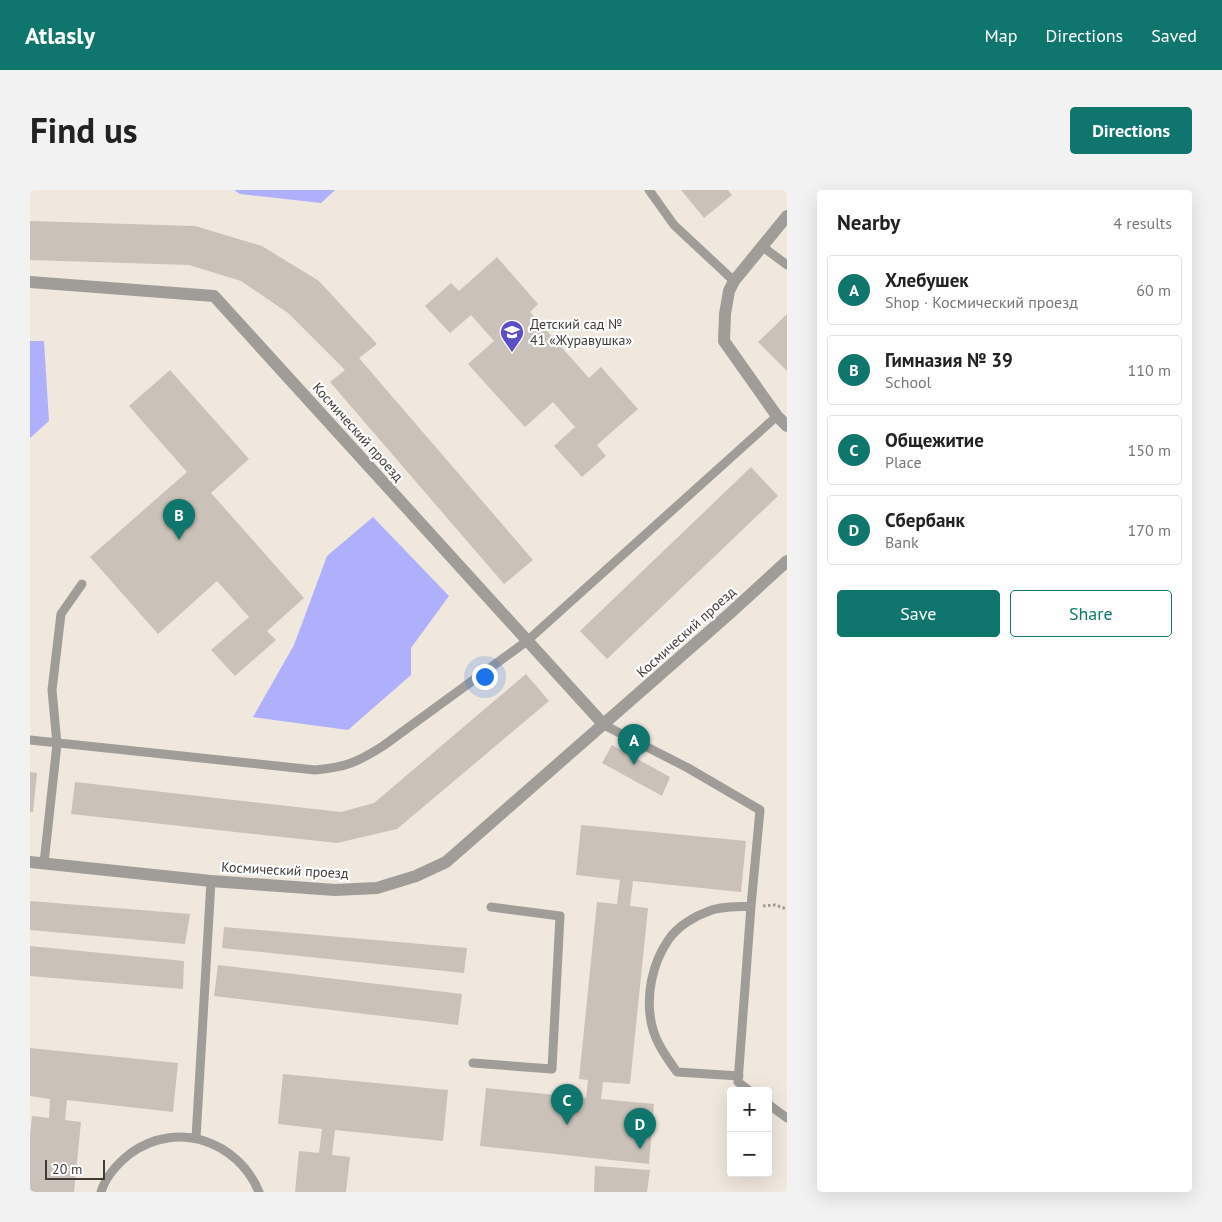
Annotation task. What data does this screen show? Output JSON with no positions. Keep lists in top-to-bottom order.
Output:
{
  "streets": {
    "street": ["Космический проезд"]
  },
  "places": {
    "school or university": ["Детский сад № 41 «Журавушка»"]
  },
  "scale_bar": "20 m",
  "page": {
    "header": "Atlasly",
    "nav": ["Map", "Directions", "Saved"],
    "title": "Find us",
    "buttons": [
      "Directions",
      ["Save", "Share"]
    ],
    "heading": ["Nearby", "4 results"],
    "list": [
      {
        "mark": "A",
        "name": "Хлебушек",
        "note": "Shop · Космический проезд",
        "value": "60 m"
      },
      {
        "mark": "B",
        "name": "Гимназия № 39",
        "note": "School",
        "value": "110 m"
      },
      {
        "mark": "C",
        "name": "Общежитие",
        "note": "Place",
        "value": "150 m"
      },
      {
        "mark": "D",
        "name": "Сбербанк",
        "note": "Bank",
        "value": "170 m"
      }
    ],
    "pins": [
      "B",
      "A",
      "C",
      "D"
    ],
    "map_buttons": ["+", "−"],
    "scale": "20 m"
  }
}
